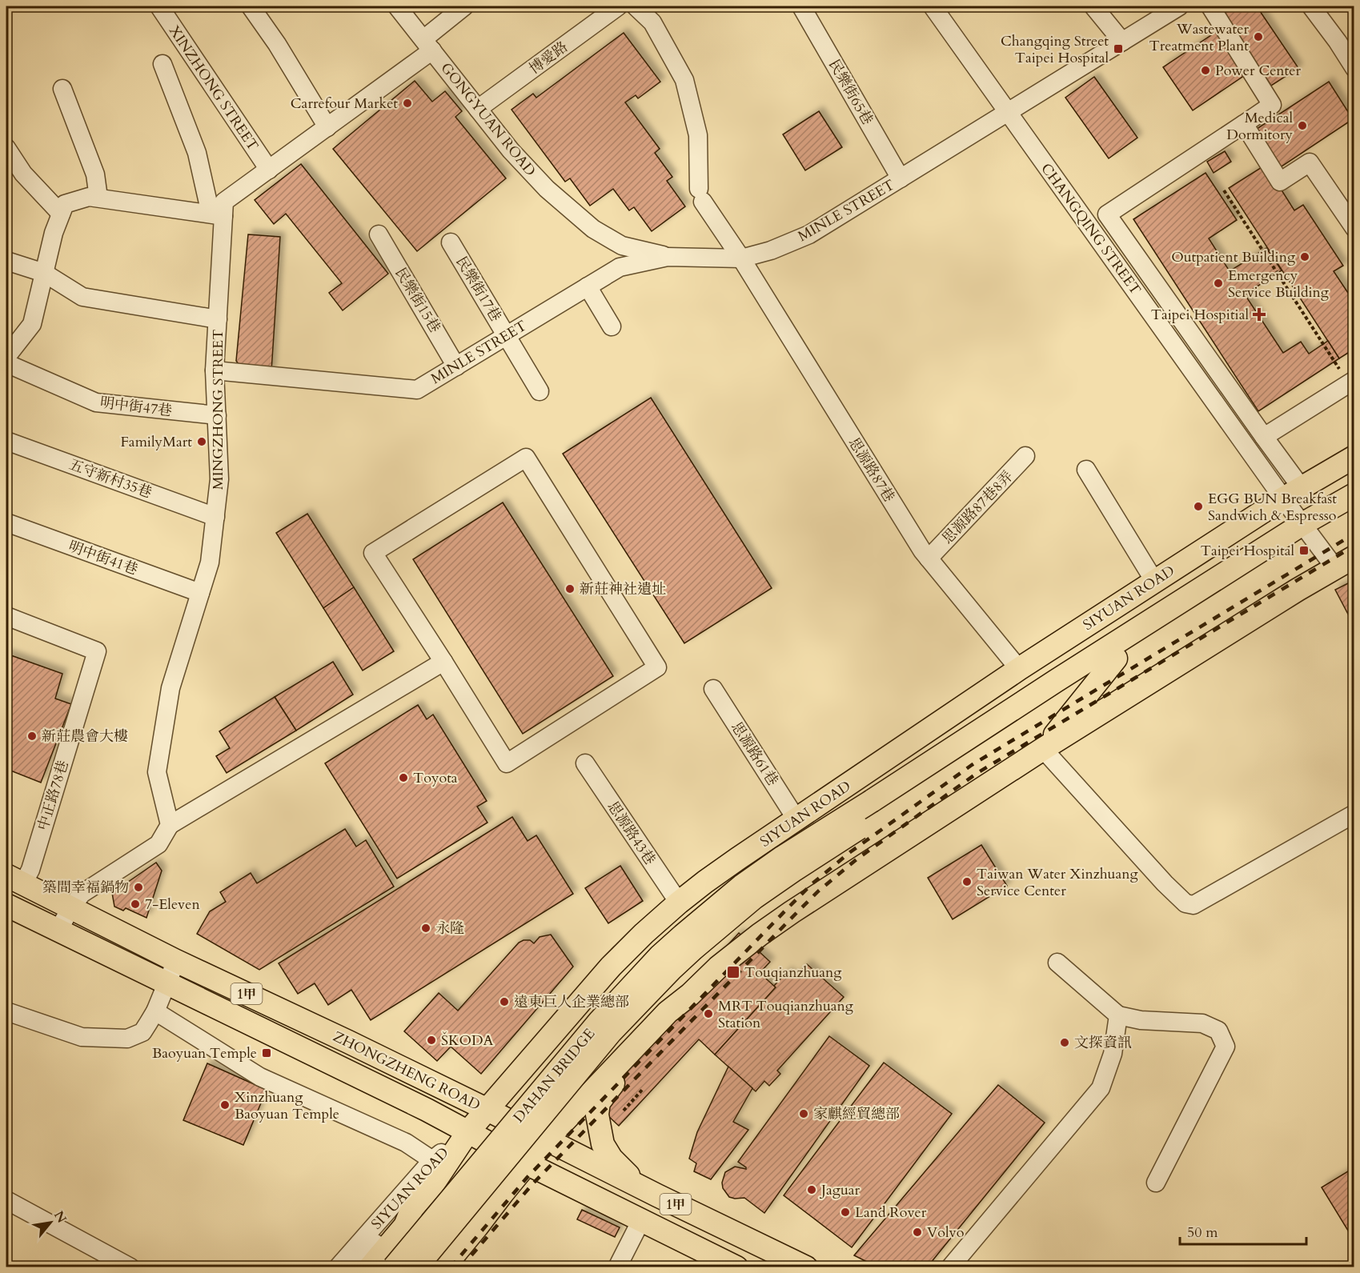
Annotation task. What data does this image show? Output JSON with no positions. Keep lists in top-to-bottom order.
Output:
{
  "streets": {
    "main road": [
      "SIYUAN ROAD",
      "1甲",
      "ZHONGZHENG ROAD",
      "DAHAN BRIDGE"
    ],
    "street": [
      "博愛路",
      "XINZHONG STREET",
      "民樂街65巷",
      "GONGYUAN ROAD",
      "MINLE STREET",
      "CHANGQING STREET",
      "民樂街17巷",
      "民樂街15巷",
      "明中街47巷",
      "MINGZHONG STREET",
      "思源路87巷",
      "五守新村35巷",
      "思源路87巷8弄",
      "明中街41巷",
      "思源路61巷",
      "中正路78巷",
      "思源路43巷"
    ]
  },
  "crossings": [
    ["博愛路", "GONGYUAN ROAD"],
    ["XINZHONG STREET", "MINGZHONG STREET"],
    ["民樂街65巷", "MINLE STREET"],
    ["GONGYUAN ROAD", "MINLE STREET"],
    ["GONGYUAN ROAD", "MINGZHONG STREET"],
    ["MINLE STREET", "CHANGQING STREET"],
    ["MINLE STREET", "民樂街17巷"],
    ["MINLE STREET", "民樂街15巷"],
    ["MINLE STREET", "MINGZHONG STREET"],
    ["MINLE STREET", "思源路87巷"],
    ["CHANGQING STREET", "SIYUAN ROAD"],
    ["明中街47巷", "MINGZHONG STREET"],
    ["MINGZHONG STREET", "五守新村35巷"],
    ["MINGZHONG STREET", "明中街41巷"],
    ["思源路87巷", "思源路87巷8弄"],
    ["思源路87巷", "SIYUAN ROAD"],
    ["SIYUAN ROAD", "思源路61巷"],
    ["SIYUAN ROAD", "思源路43巷"],
    ["SIYUAN ROAD", "ZHONGZHENG ROAD"],
    ["SIYUAN ROAD", "DAHAN BRIDGE"],
    ["中正路78巷", "ZHONGZHENG ROAD"]
  ],
  "places": {
    "other": [
      "Wastewater Treatment Plant",
      "Power Center",
      "Carrefour Market",
      "Medical Dormitory",
      "Outpatient Building",
      "Emergency Service Building",
      "FamilyMart",
      "EGG BUN Breakfast Sandwich & Espresso",
      "新莊神社遺址",
      "新莊農會大樓",
      "Toyota",
      "Taiwan Water Xinzhuang Service Center",
      "築間幸福鍋物",
      "7-Eleven",
      "永隆",
      "遠東巨人企業總部",
      "MRT Touqianzhuang Station",
      "ŠKODA",
      "文探資訊",
      "Xinzhuang Baoyuan Temple",
      "家麒經貿總部",
      "Jaguar",
      "Land Rover",
      "Volvo"
    ],
    "transit": [
      "Changqing Street Taipei Hospital",
      "Taipei Hospital",
      "Touqianzhuang",
      "Baoyuan Temple"
    ],
    "health": ["Taipei Hospitial"]
  },
  "scale_bar": "50 m",
  "north": "top right"
}
